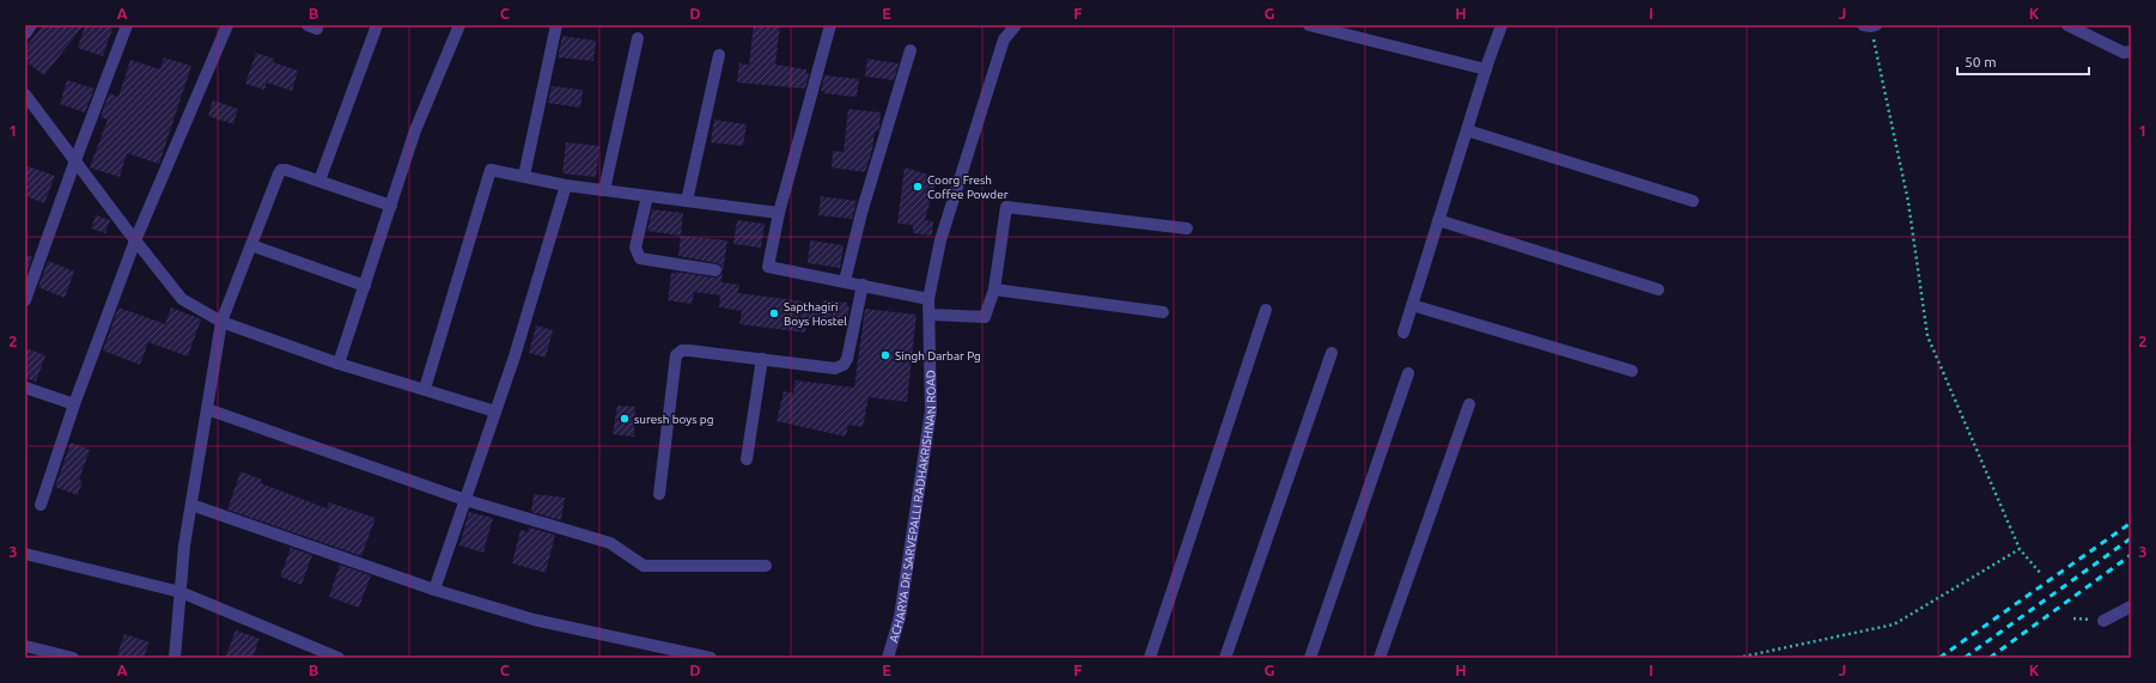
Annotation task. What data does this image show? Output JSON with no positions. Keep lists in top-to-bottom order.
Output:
{
  "streets": {
    "street": ["ACHARYA DR SARVEPALLI RADHAKRISHNAN ROAD"]
  },
  "places": [
    "Coorg Fresh Coffee Powder",
    "Sapthagiri Boys Hostel",
    "Singh Darbar Pg",
    "suresh boys pg"
  ],
  "scale_bar": "50 m",
  "grid": {
    "columns": [
      "A",
      "B",
      "C",
      "D",
      "E",
      "F",
      "G",
      "H",
      "I",
      "J",
      "K"
    ],
    "rows": ["1", "2", "3"]
  }
}
